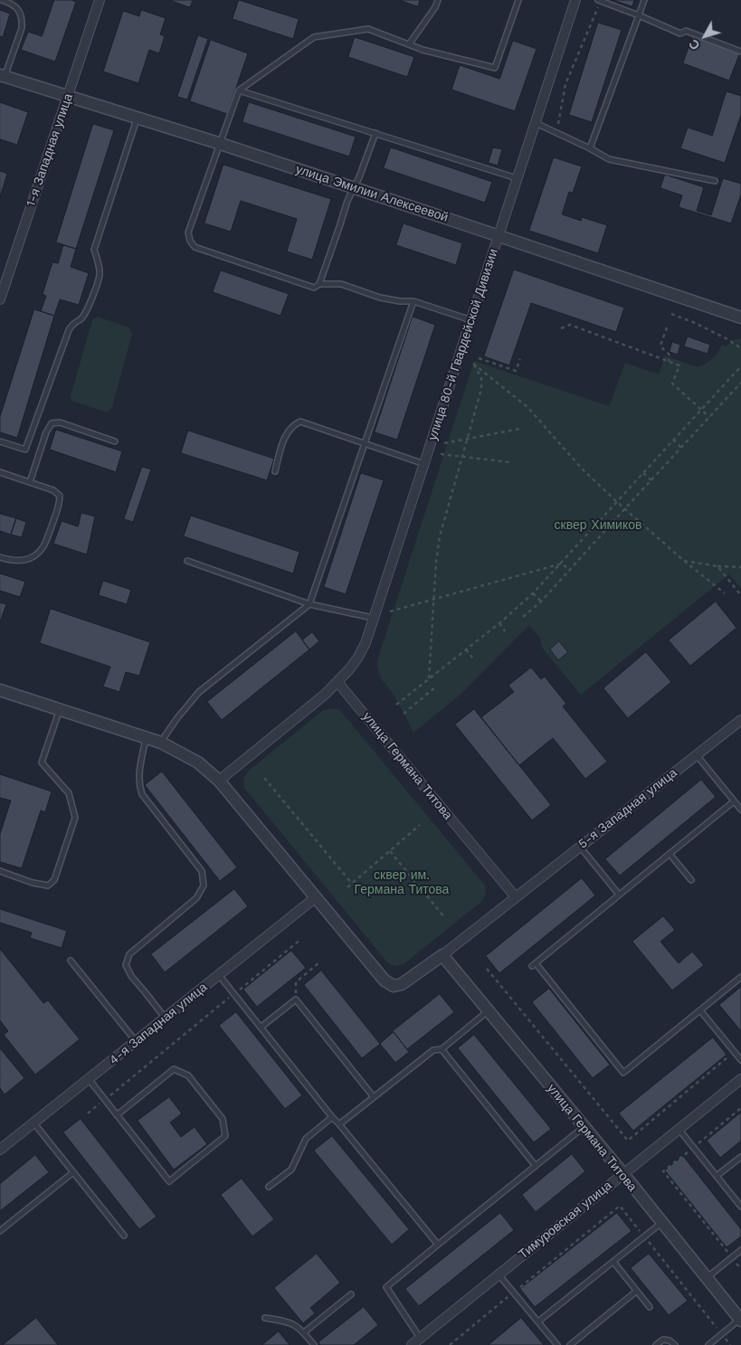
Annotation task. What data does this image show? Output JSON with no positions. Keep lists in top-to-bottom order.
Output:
{
  "streets": {
    "street": [
      "1-я Западная улица",
      "улица Эмилии Алексеевой",
      "улица 80-й Гвардейской Дивизии",
      "улица Германа Титова",
      "5-я Западная улица",
      "4-я Западная улица",
      "Тимуровская улица"
    ]
  },
  "crossings": [
    ["1-я Западная улица", "улица Эмилии Алексеевой"],
    ["улица Эмилии Алексеевой", "улица 80-й Гвардейской Дивизии"],
    ["улица 80-й Гвардейской Дивизии", "улица Германа Титова"],
    ["улица Германа Титова", "5-я Западная улица"],
    ["улица Германа Титова", "Тимуровская улица"]
  ],
  "parks": ["сквер Химиков", "сквер им. Германа Титова"],
  "north": "bottom left"
}
